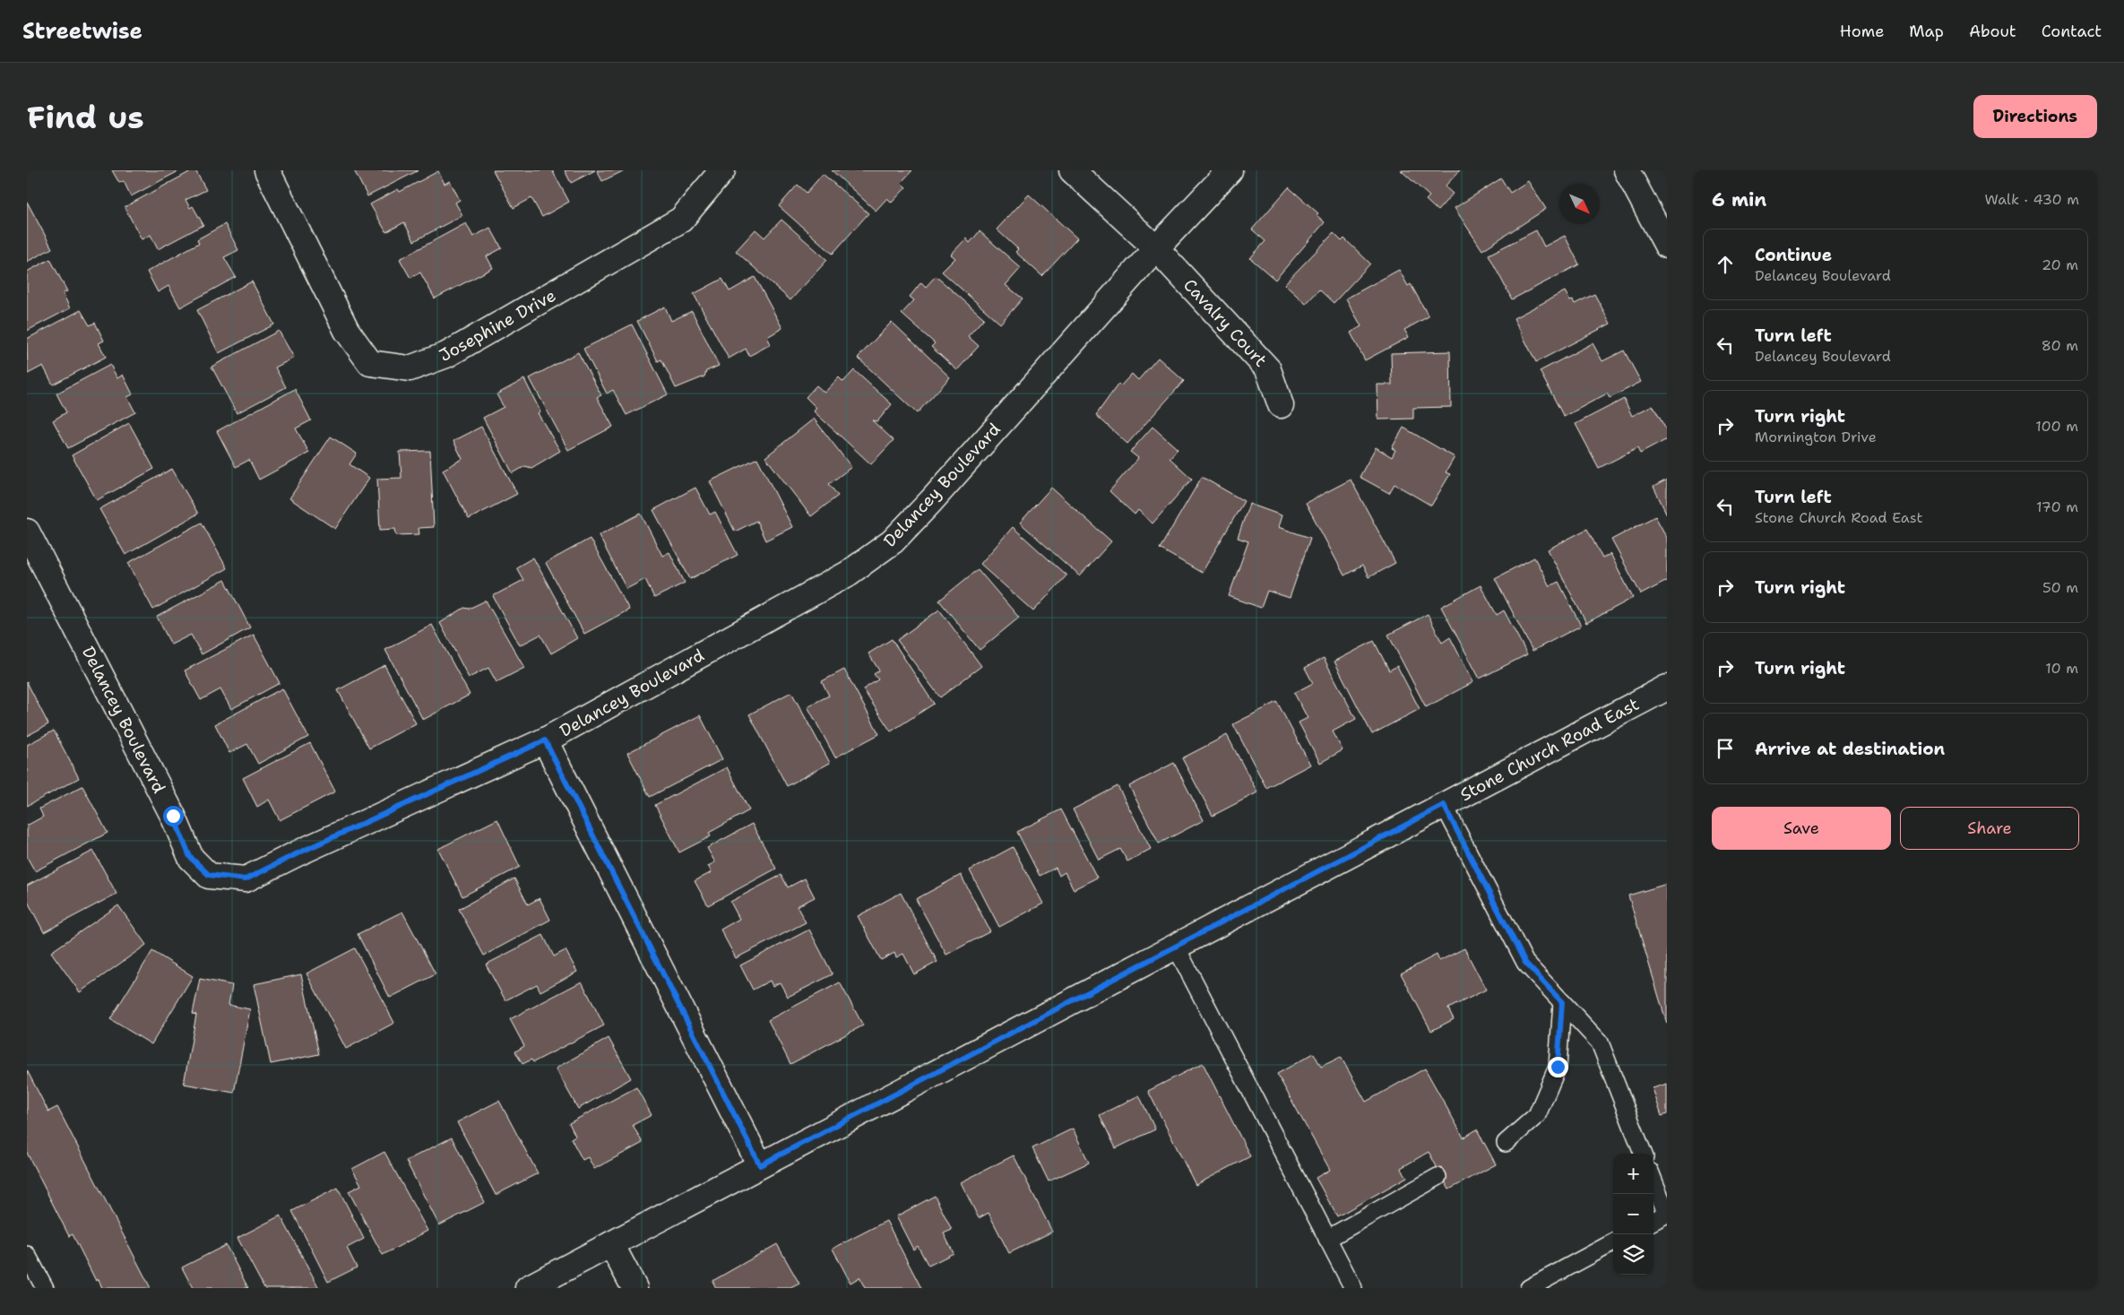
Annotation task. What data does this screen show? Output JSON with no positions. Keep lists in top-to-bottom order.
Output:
{
  "streets": {
    "street": [
      "Cavalry Court",
      "Josephine Drive",
      "Delancey Boulevard",
      "Stone Church Road East"
    ]
  },
  "crossings": [
    ["Cavalry Court", "Delancey Boulevard"]
  ],
  "north": "bottom right",
  "page": {
    "header": "Streetwise",
    "nav": [
      "Home",
      "Map",
      "About",
      "Contact"
    ],
    "buttons": [
      "Directions",
      ["Save", "Share"]
    ],
    "title": "Find us",
    "heading": ["6 min", "Walk · 430 m"],
    "list": [
      ["Continue", "Delancey Boulevard", "20 m"],
      ["Turn left", "Delancey Boulevard", "80 m"],
      ["Turn right", "Mornington Drive", "100 m"],
      ["Turn left", "Stone Church Road East", "170 m"],
      ["Turn right", "50 m"],
      ["Turn right", "10 m"],
      "Arrive at destination"
    ],
    "map_buttons": ["+", "−"]
  }
}
